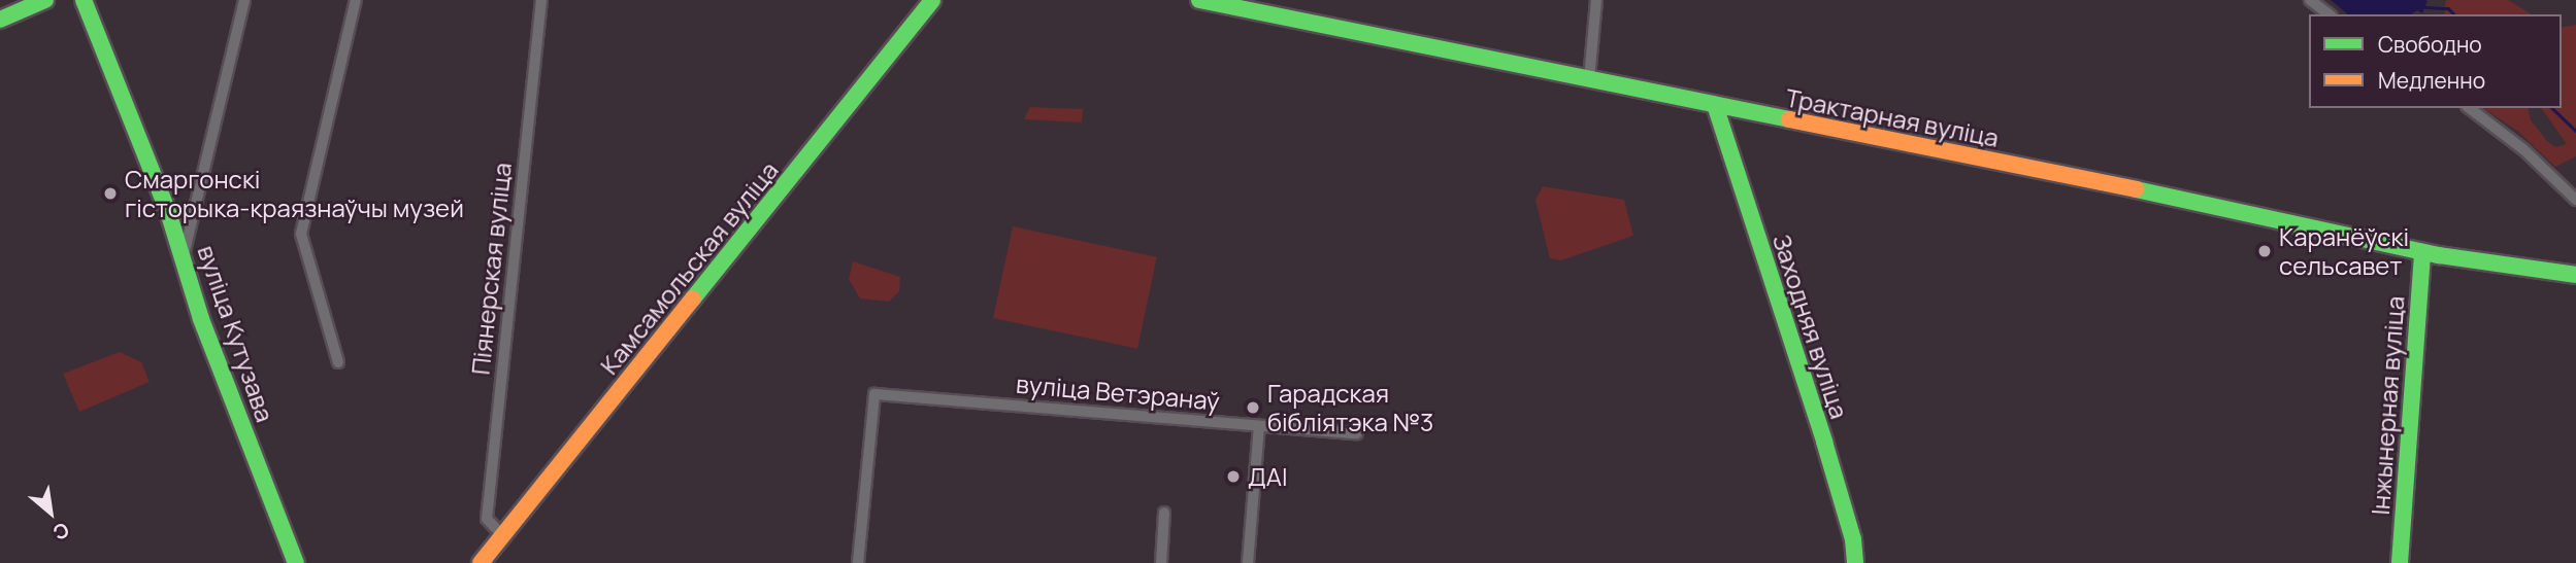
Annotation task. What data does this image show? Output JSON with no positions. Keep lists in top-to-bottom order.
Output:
{
  "streets": {
    "street": [
      "Трактарная вуліца",
      "Камсамольская вуліца",
      "Піянерская вуліца",
      "Заходняя вуліца",
      "вуліца Кутузава",
      "вуліца Ветэранаў",
      "Інжынерная вуліца"
    ]
  },
  "crossings": [
    ["Трактарная вуліца", "Заходняя вуліца"],
    ["Трактарная вуліца", "Інжынерная вуліца"],
    ["Камсамольская вуліца", "Піянерская вуліца"]
  ],
  "places": [
    "Смаргонскі гісторыка-краязнаўчы музей",
    "Каранёўскі сельсавет",
    "Гарадская бібліятэка №3",
    "ДАІ"
  ],
  "legend": ["Свободно", "Медленно"],
  "north": "bottom right"
}
